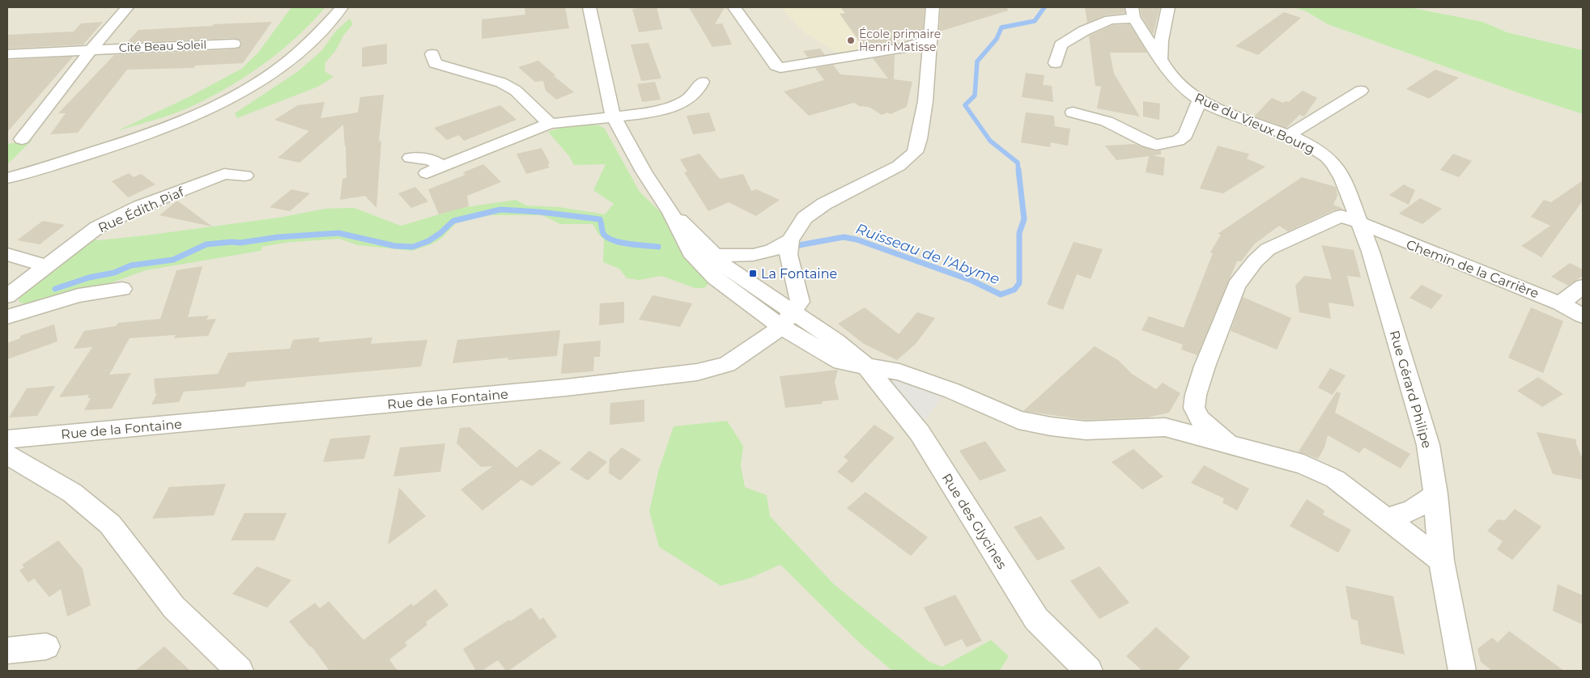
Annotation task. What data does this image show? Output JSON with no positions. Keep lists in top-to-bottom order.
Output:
{
  "streets": {
    "street": [
      "Cité Beau Soleil",
      "Rue du Vieux Bourg",
      "Rue Édith Piaf",
      "Chemin de la Carrière",
      "Rue Gérard Philipe",
      "Rue de la Fontaine",
      "Rue des Glycines"
    ]
  },
  "crossings": [
    ["Rue du Vieux Bourg", "Chemin de la Carrière"],
    ["Rue du Vieux Bourg", "Rue Gérard Philipe"],
    ["Chemin de la Carrière", "Rue Gérard Philipe"]
  ],
  "water": ["Ruisseau de l'Abyme"],
  "places": {
    "other": ["École primaire Henri Matisse"],
    "transit": ["La Fontaine"]
  }
}
